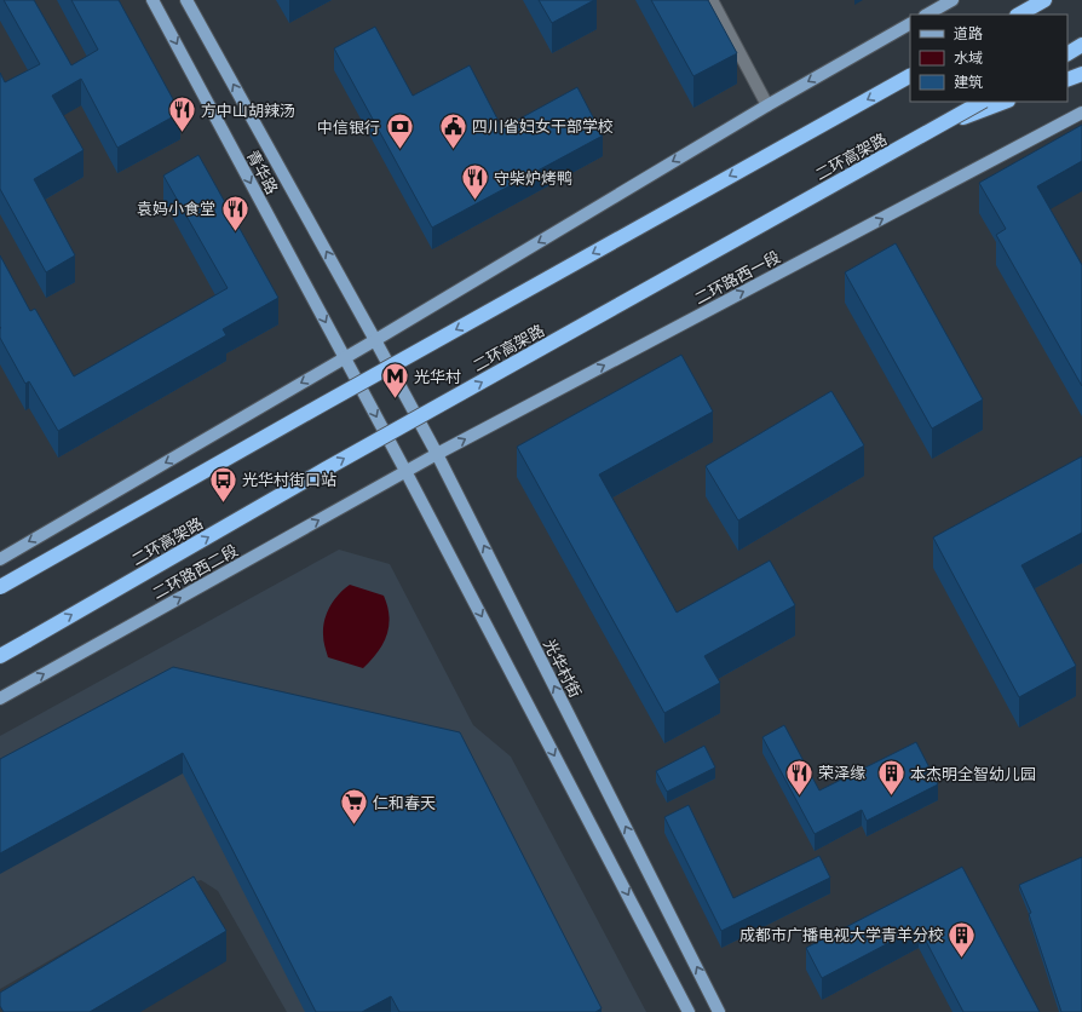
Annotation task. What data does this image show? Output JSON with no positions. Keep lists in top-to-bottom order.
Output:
{
  "streets": {
    "highway": ["二环高架路"],
    "main road": [
      "青华路",
      "二环路西一段",
      "二环路西二段",
      "光华村街"
    ]
  },
  "crossings": [
    ["青华路", "光华村街"],
    ["二环路西一段", "二环路西二段"],
    ["二环路西一段", "光华村街"]
  ],
  "one_way": ["二环路西一段", "二环路西二段"],
  "places": {
    "restaurant": [
      "方中山胡辣汤",
      "守柴炉烤鸭",
      "袁妈小食堂",
      "荣泽缘"
    ],
    "public building": ["四川省妇女干部学校"],
    "bank": ["中信银行"],
    "metro station": ["光华村"],
    "bus stop": ["光华村街口站"],
    "building": ["本杰明全智幼儿园", "成都市广播电视大学青羊分校"],
    "supermarket": ["仁和春天"]
  },
  "legend": ["道路", "水域", "建筑"]
}
